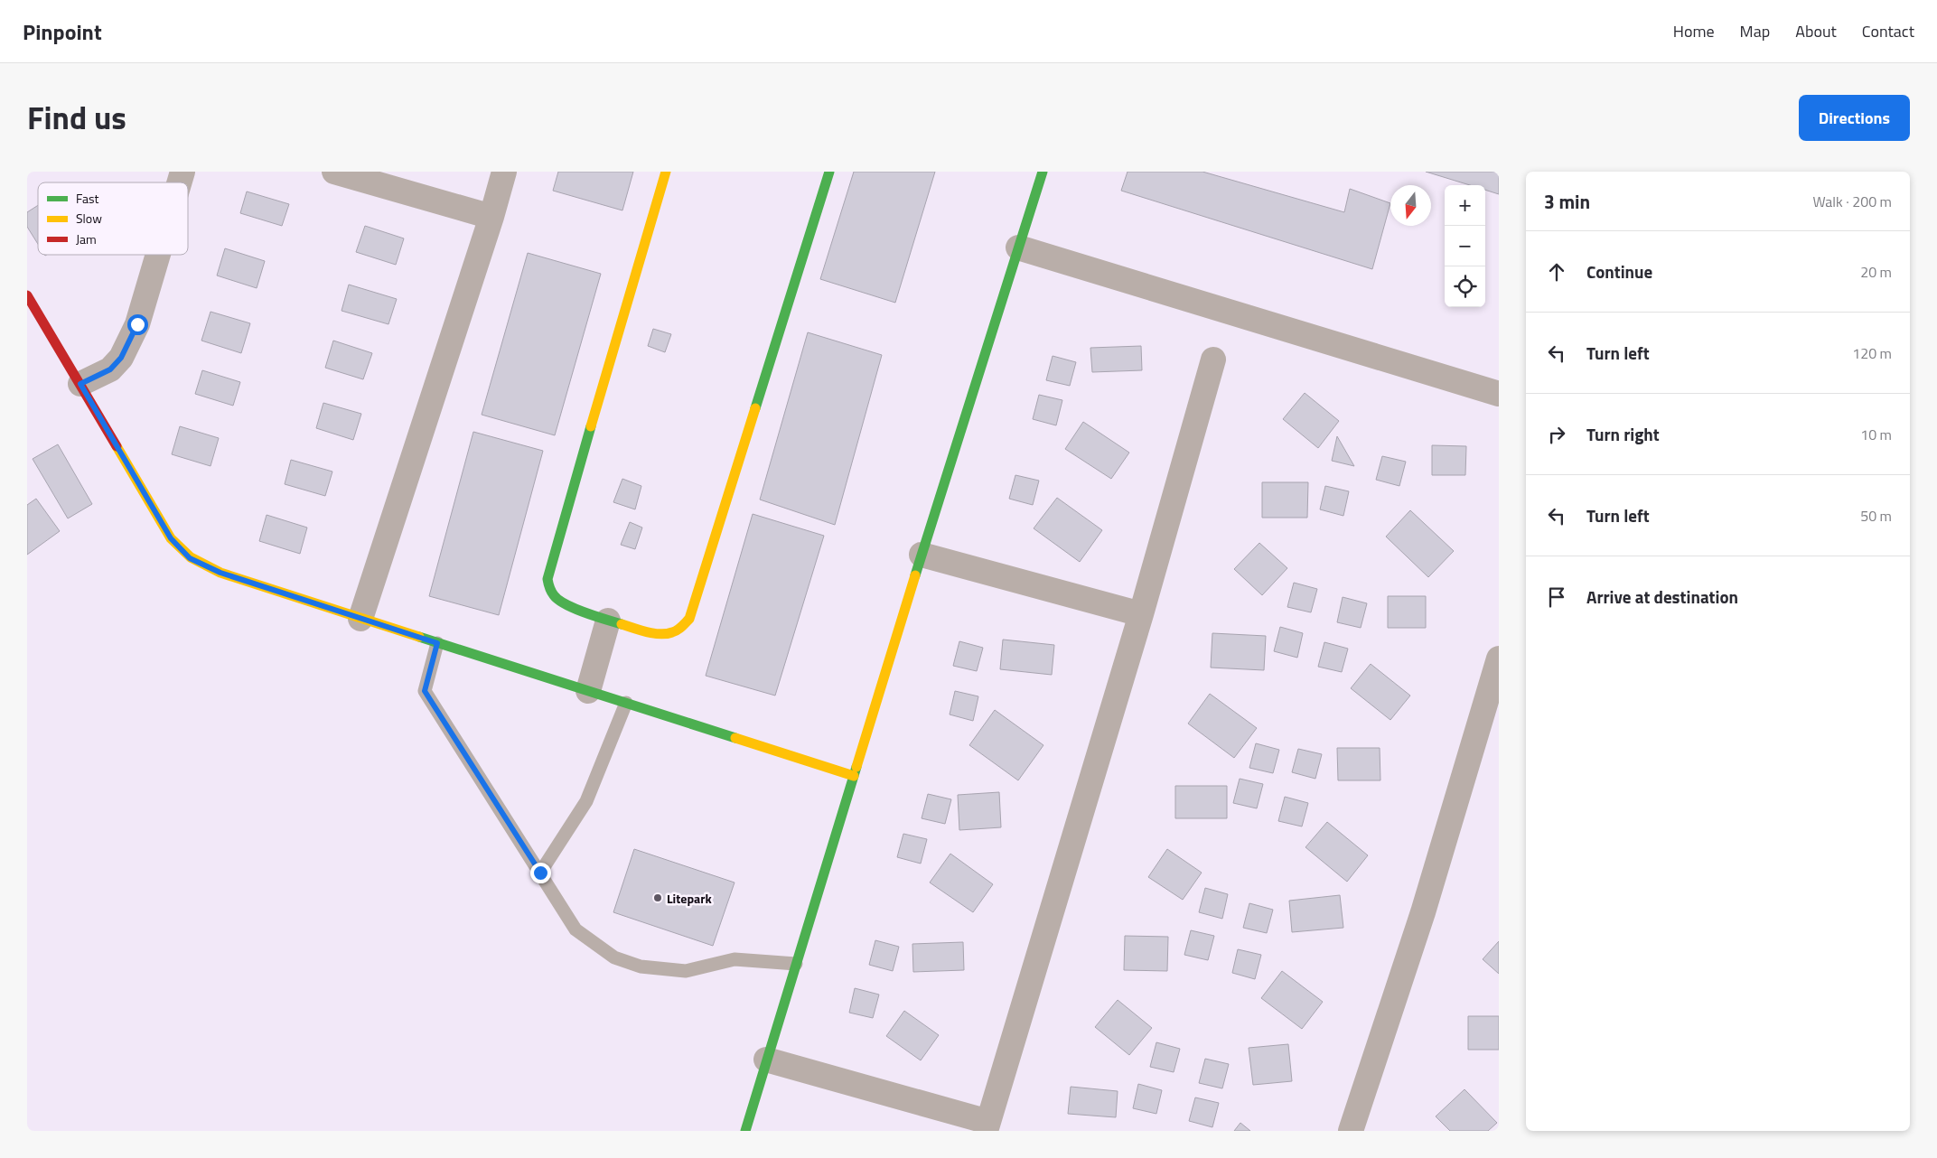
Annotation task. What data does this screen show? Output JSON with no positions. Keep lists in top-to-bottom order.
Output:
{
  "places": ["Litepark"],
  "legend": ["Fast", "Slow", "Jam"],
  "north": "bottom",
  "page": {
    "header": "Pinpoint",
    "nav": [
      "Home",
      "Map",
      "About",
      "Contact"
    ],
    "title": "Find us",
    "buttons": "Directions",
    "heading": ["3 min", "Walk · 200 m"],
    "map_buttons": ["+", "−"],
    "list": [
      ["Continue", "20 m"],
      ["Turn left", "120 m"],
      ["Turn right", "10 m"],
      ["Turn left", "50 m"],
      "Arrive at destination"
    ]
  }
}
